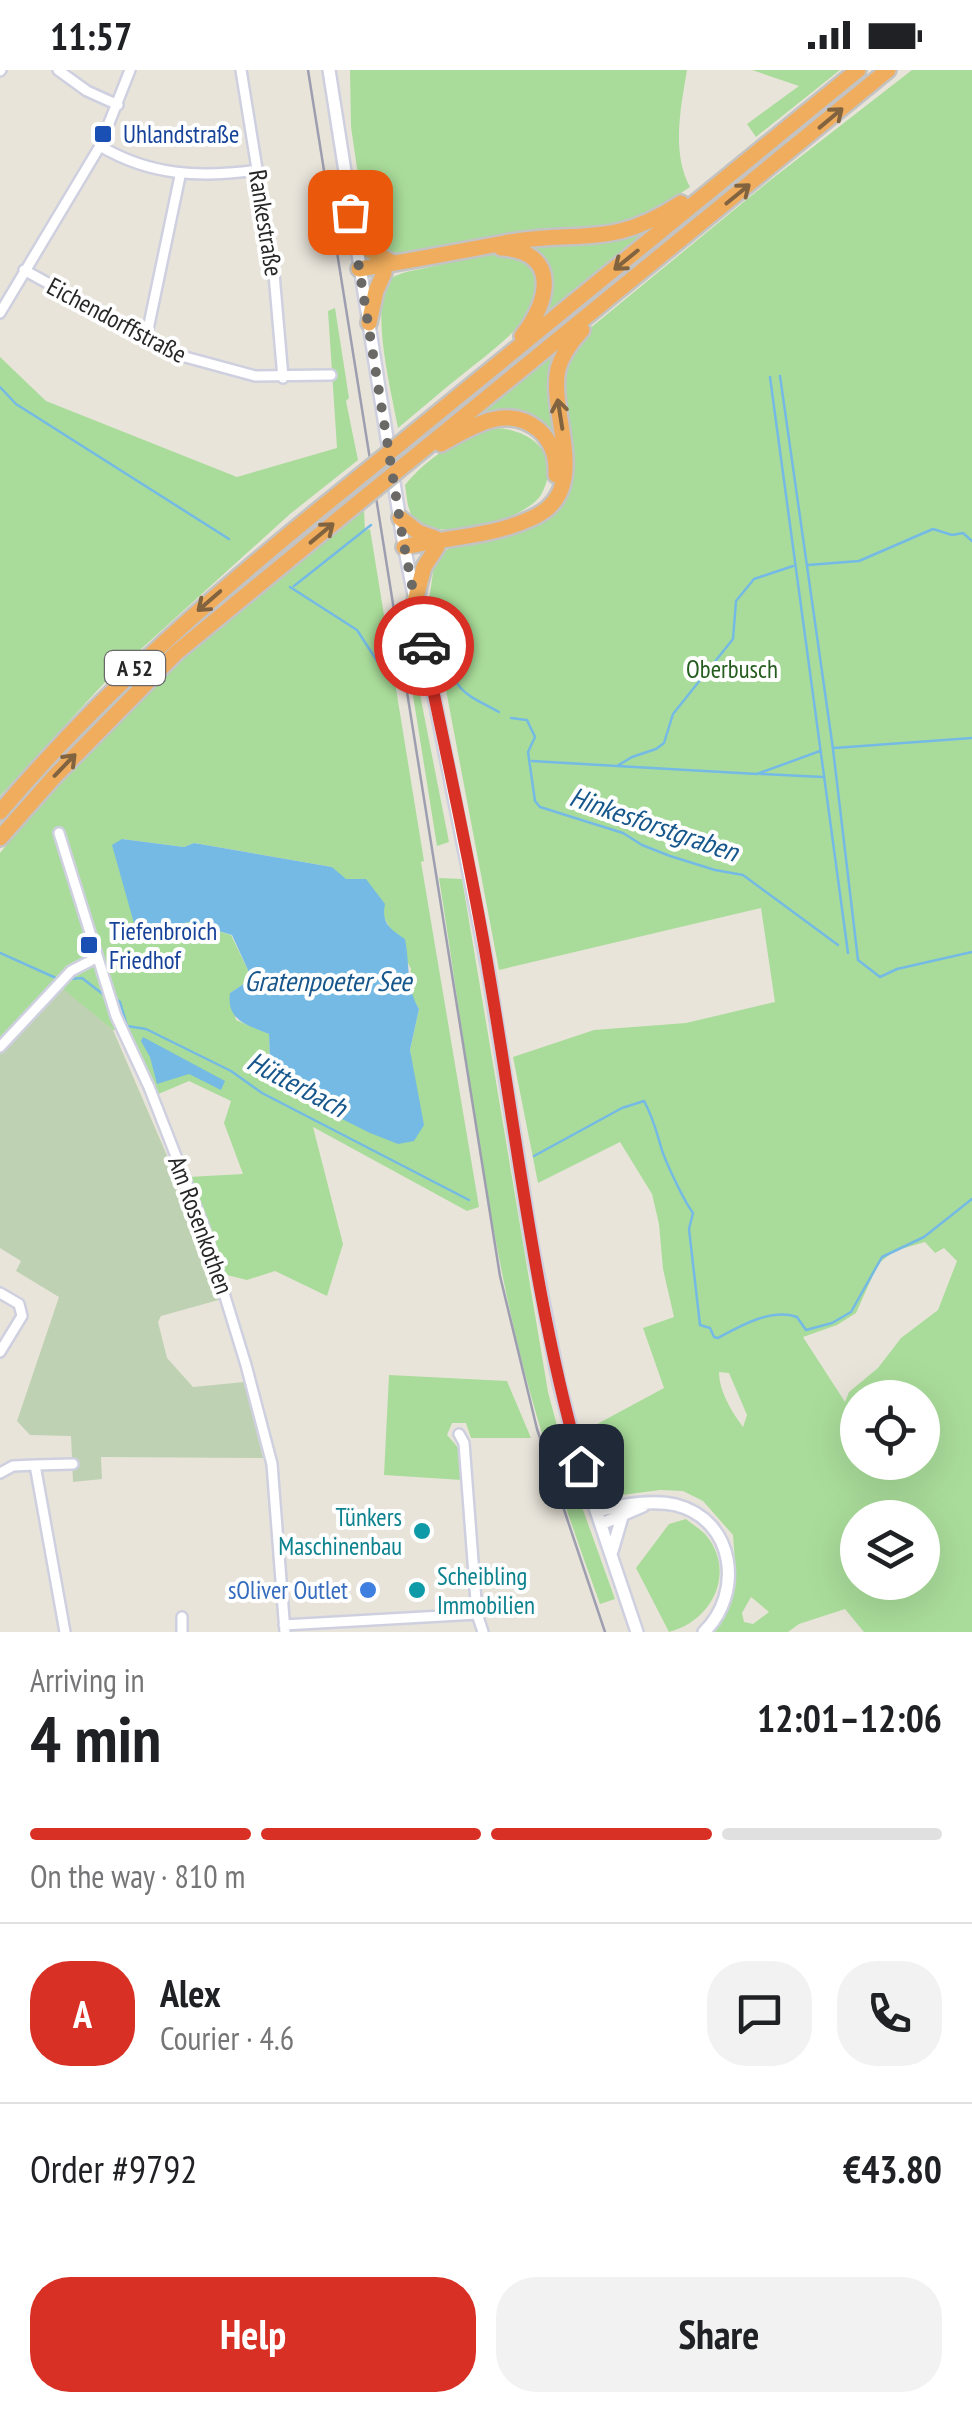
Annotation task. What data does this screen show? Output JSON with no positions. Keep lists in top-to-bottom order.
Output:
{
  "streets": {
    "highway": ["A 52"],
    "street": ["Rankestraße", "Eichendorffstraße", "Am Rosenkothen"]
  },
  "crossings": [
    ["Rankestraße", "Eichendorffstraße"]
  ],
  "water": ["Hinkesforstgraben", "Gratenpoeter See", "Hütterbach"],
  "parks": ["Oberbusch"],
  "places": {
    "transit": ["Uhlandstraße", "Tiefenbroich Friedhof"],
    "other": ["Tünkers Maschinenbau", "sOliver Outlet", "Scheibling Immobilien"]
  },
  "page": {
    "status": "11:57",
    "heading": ["4 min", "Arriving in", "12:01–12:06"],
    "panel": [
      "Alex",
      "Courier · 4.6",
      "Order #9792",
      "€43.80"
    ],
    "bar": "On the way · 810 m",
    "round": "A",
    "buttons": ["Help", "Share"]
  }
}
